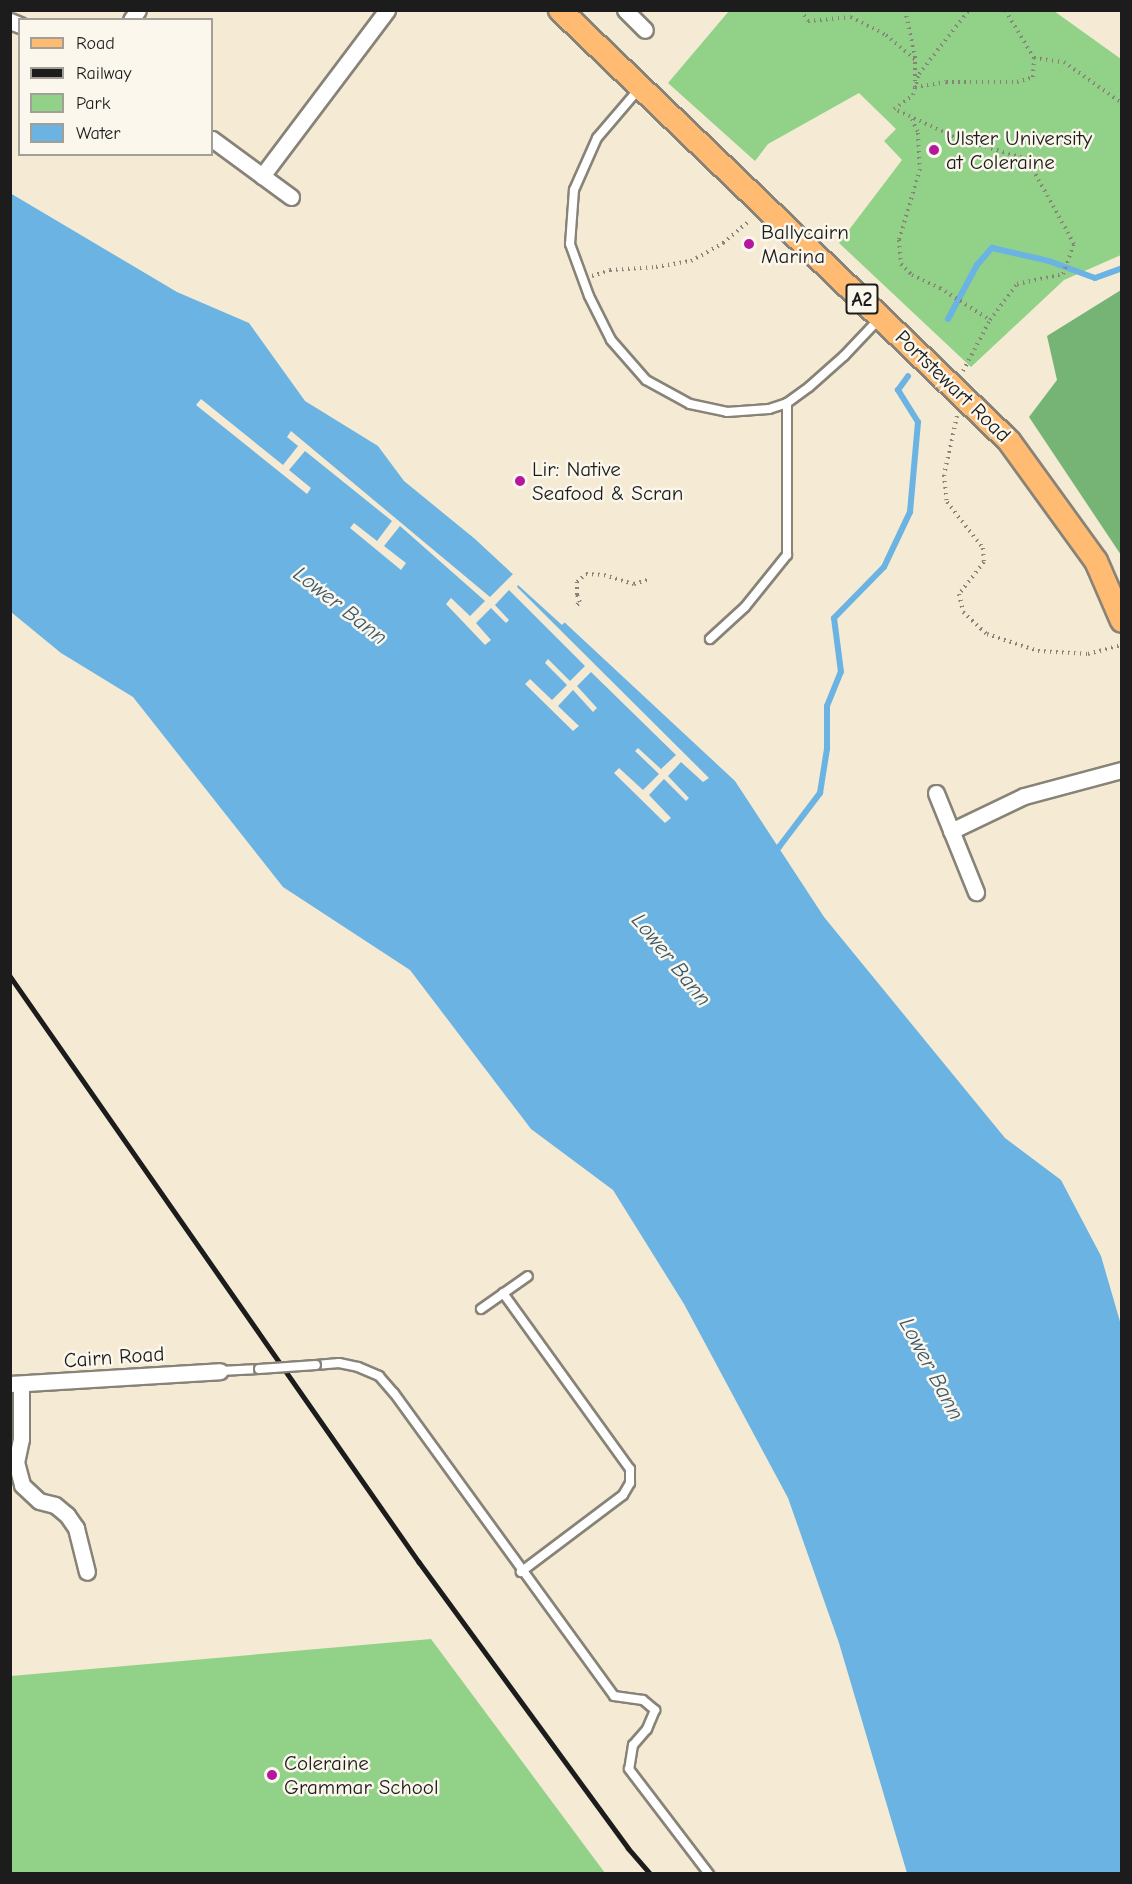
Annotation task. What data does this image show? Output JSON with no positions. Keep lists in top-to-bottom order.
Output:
{
  "streets": {
    "main road": ["A2", "Portstewart Road"],
    "street": ["Cairn Road"]
  },
  "water": ["Lower Bann"],
  "places": [
    "Ulster University at Coleraine",
    "Ballycairn Marina",
    "Lir: Native Seafood & Scran",
    "Coleraine Grammar School"
  ],
  "legend": [
    "Road",
    "Railway",
    "Park",
    "Water"
  ]
}
